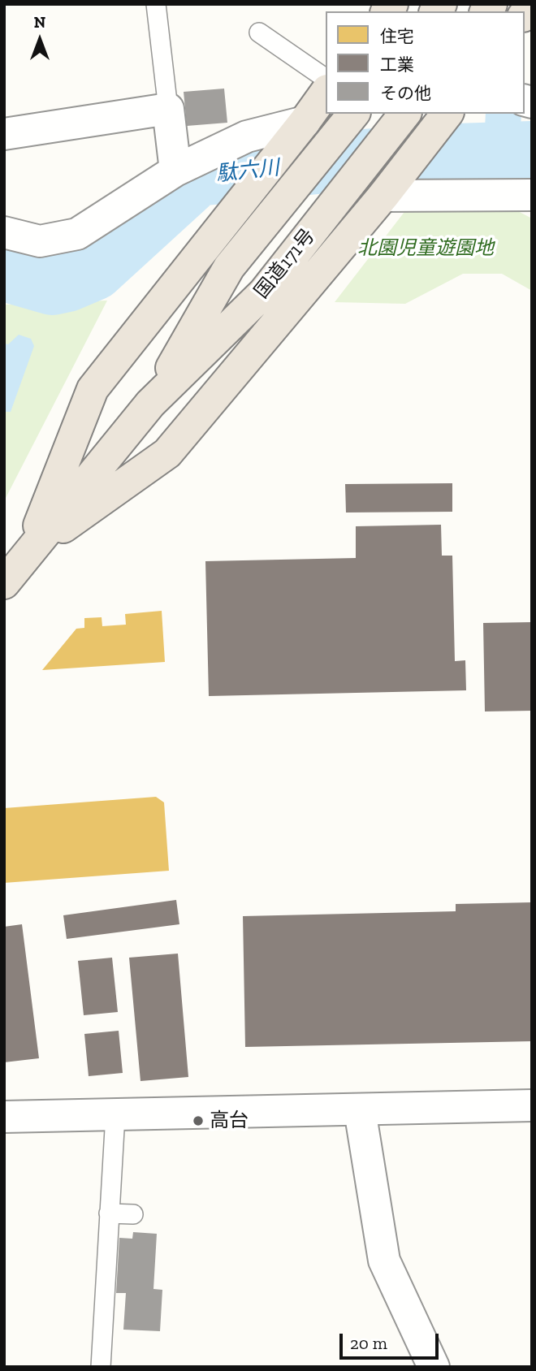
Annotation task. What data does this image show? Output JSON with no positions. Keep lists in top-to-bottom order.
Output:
{
  "streets": {
    "highway": ["国道171号"]
  },
  "water": ["駄六川"],
  "parks": ["北園児童遊園地"],
  "places": ["高台"],
  "legend": ["住宅", "工業", "その他"],
  "scale_bar": "20 m",
  "north": "top"
}
